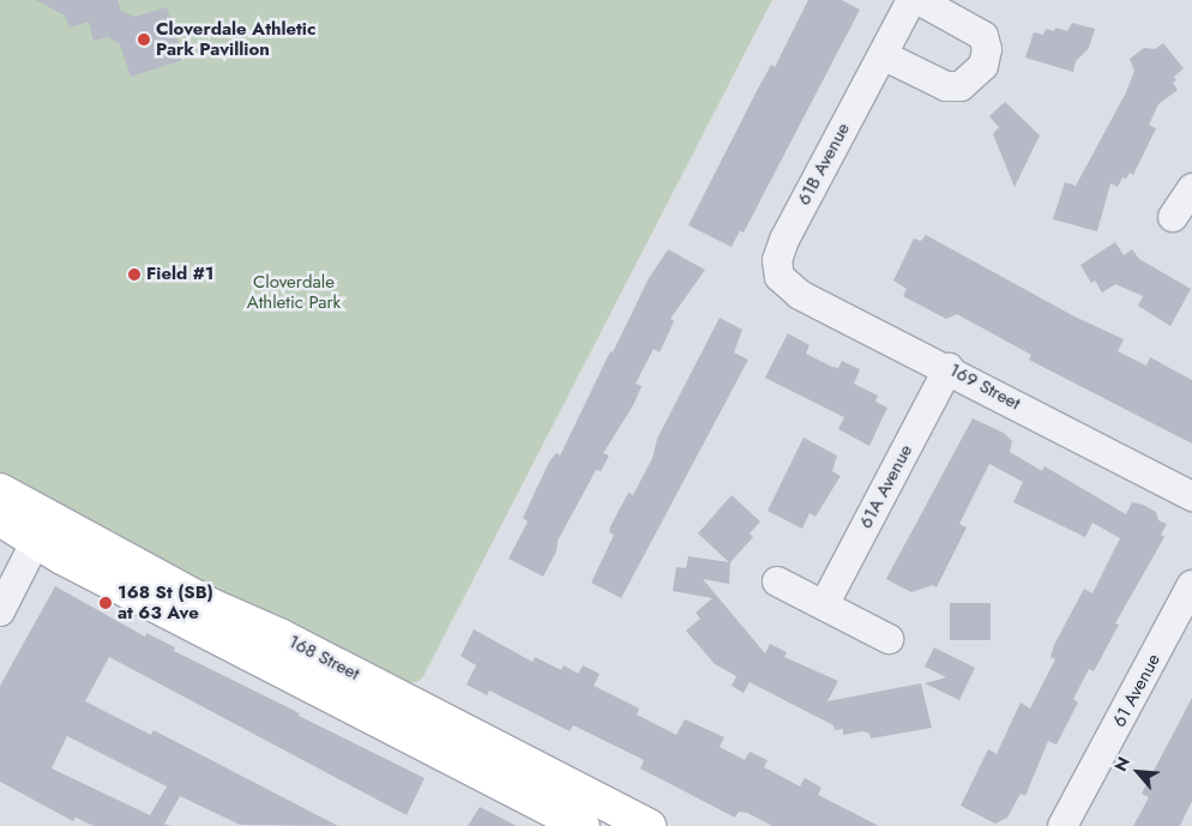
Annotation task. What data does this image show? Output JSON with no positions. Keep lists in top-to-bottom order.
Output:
{
  "streets": {
    "main road": ["168 Street"],
    "street": [
      "61B Avenue",
      "169 Street",
      "61A Avenue",
      "61 Avenue"
    ]
  },
  "crossings": [
    ["61B Avenue", "169 Street"],
    ["169 Street", "61A Avenue"]
  ],
  "parks": ["Cloverdale Athletic Park"],
  "places": ["Cloverdale Athletic Park Pavillion", "Field #1", "168 St (SB) at 63 Ave"],
  "north": "top left"
}
